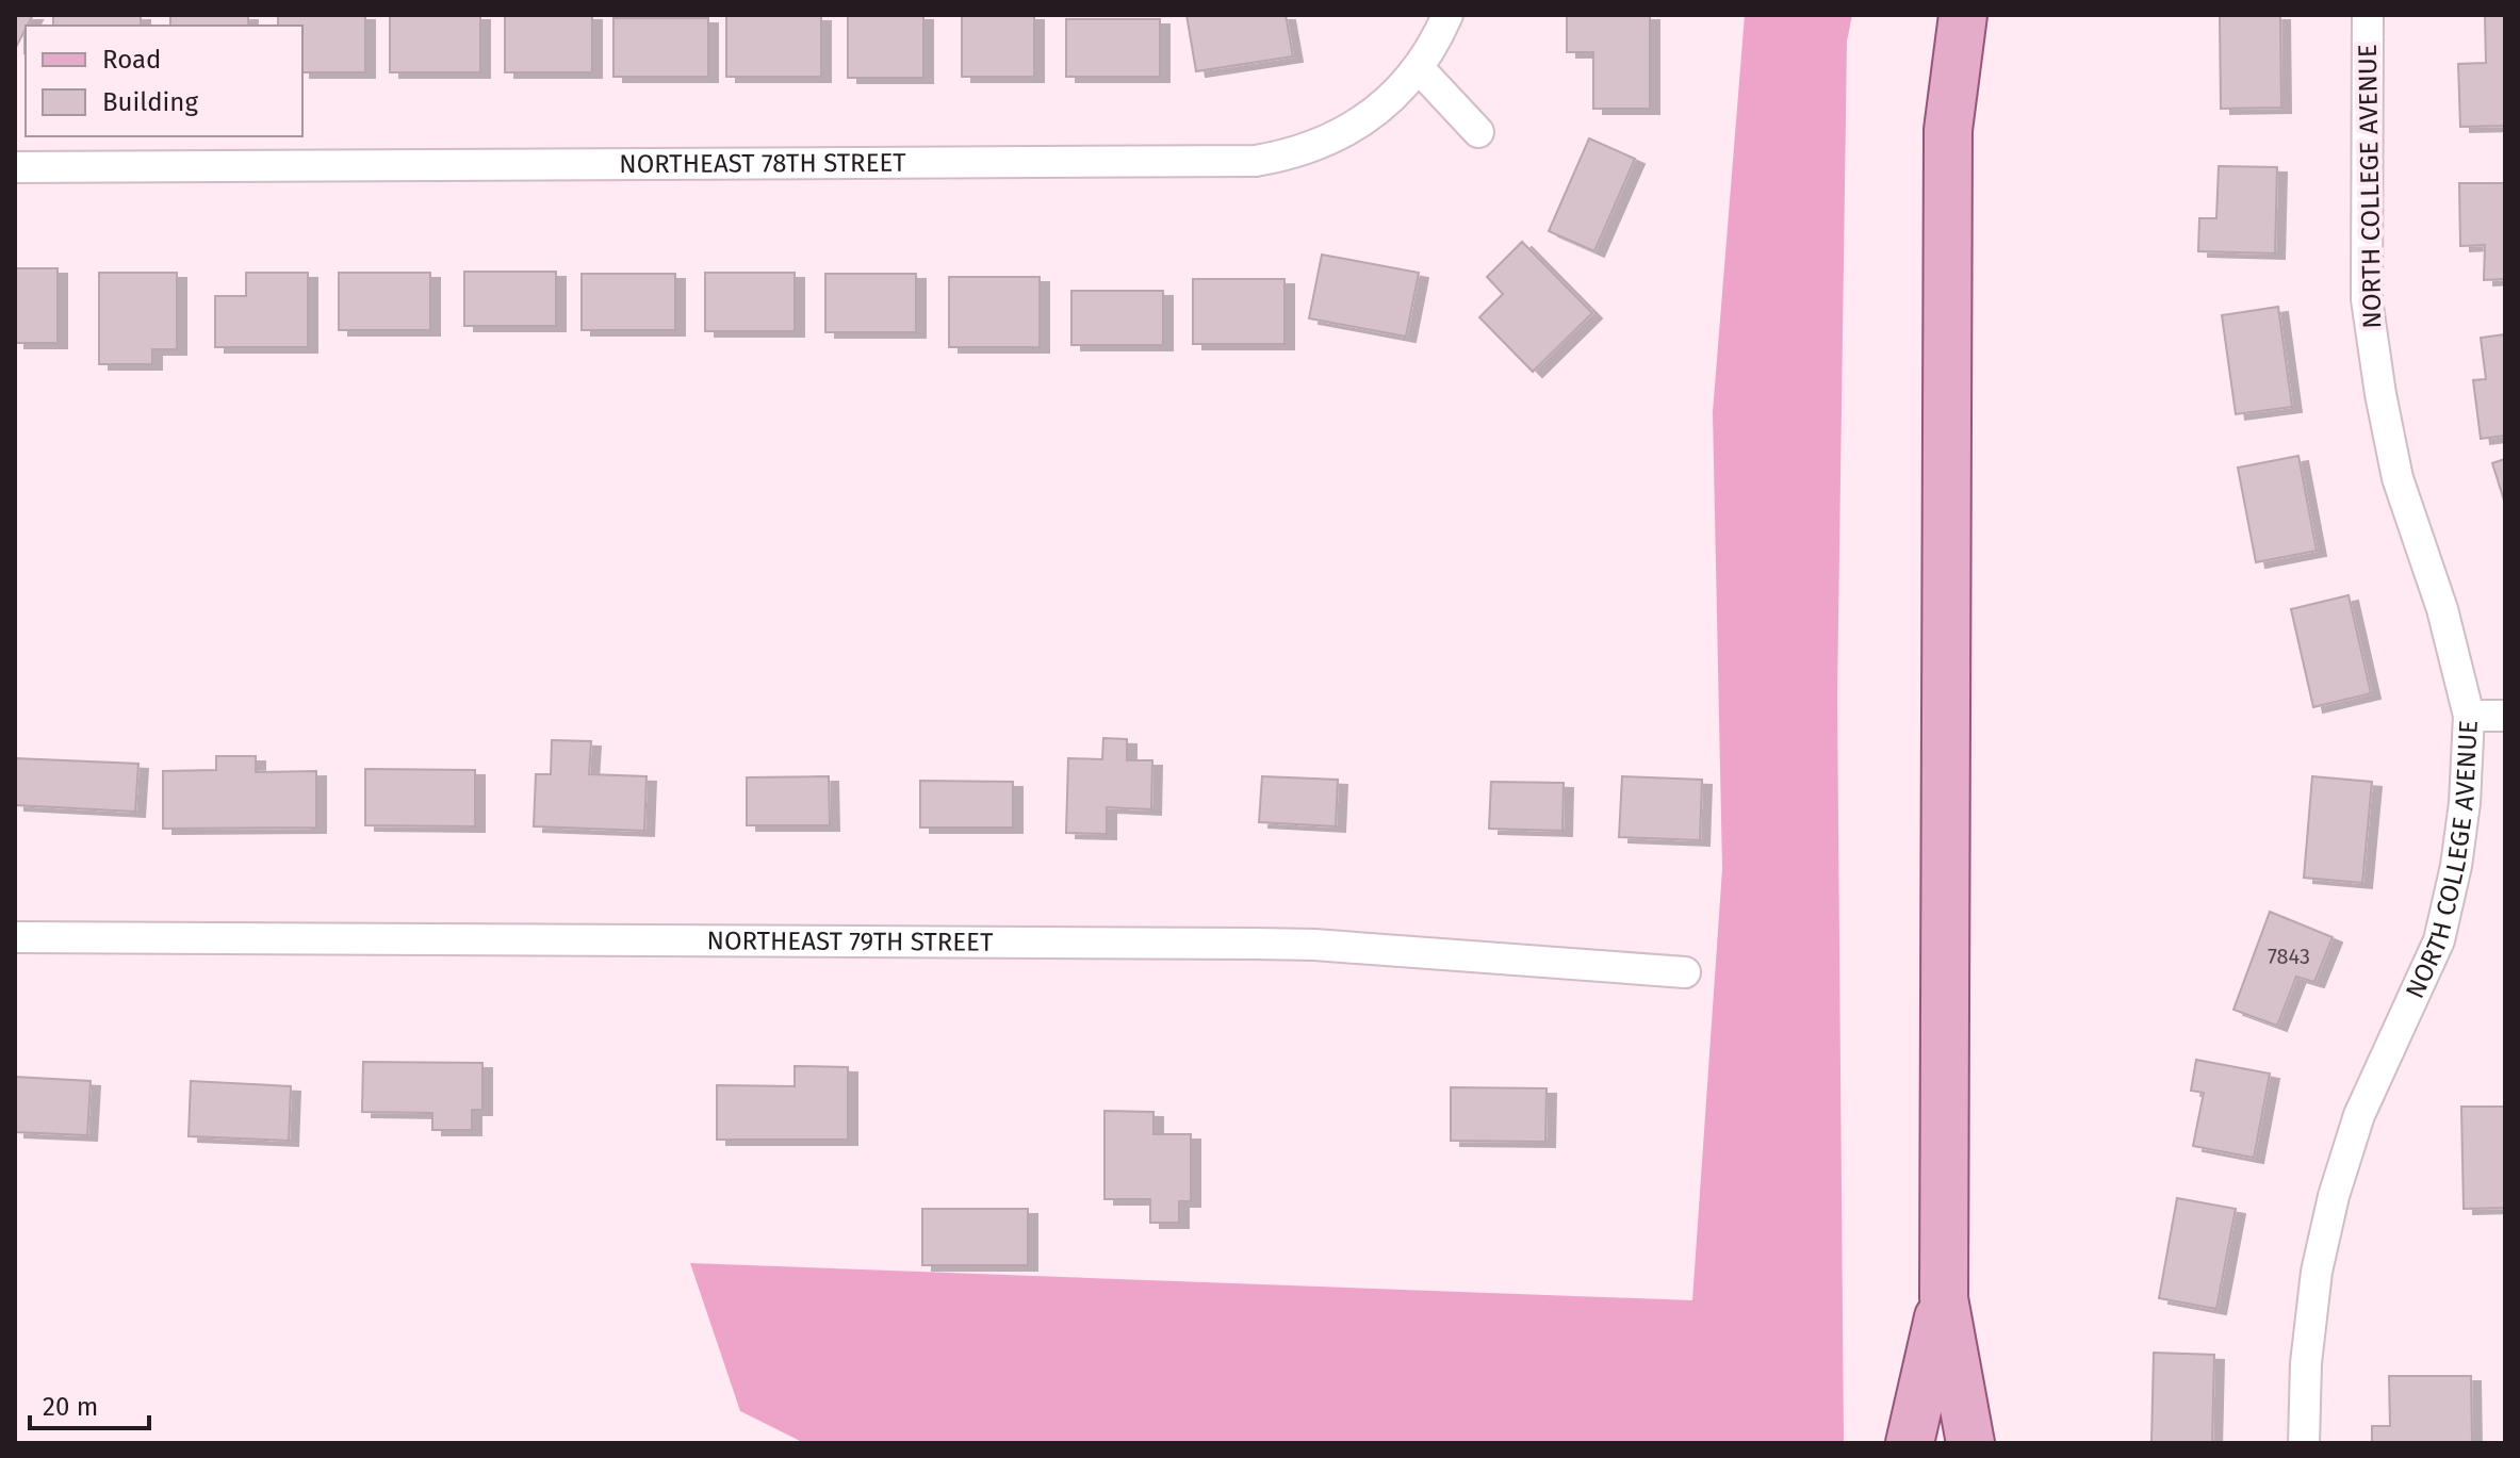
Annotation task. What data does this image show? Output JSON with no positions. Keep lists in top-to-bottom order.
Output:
{
  "streets": {
    "street": ["NORTHEAST 78TH STREET", "NORTH COLLEGE AVENUE", "NORTHEAST 79TH STREET"]
  },
  "house_numbers": ["7843"],
  "legend": ["Road", "Building"],
  "scale_bar": "20 m"
}
